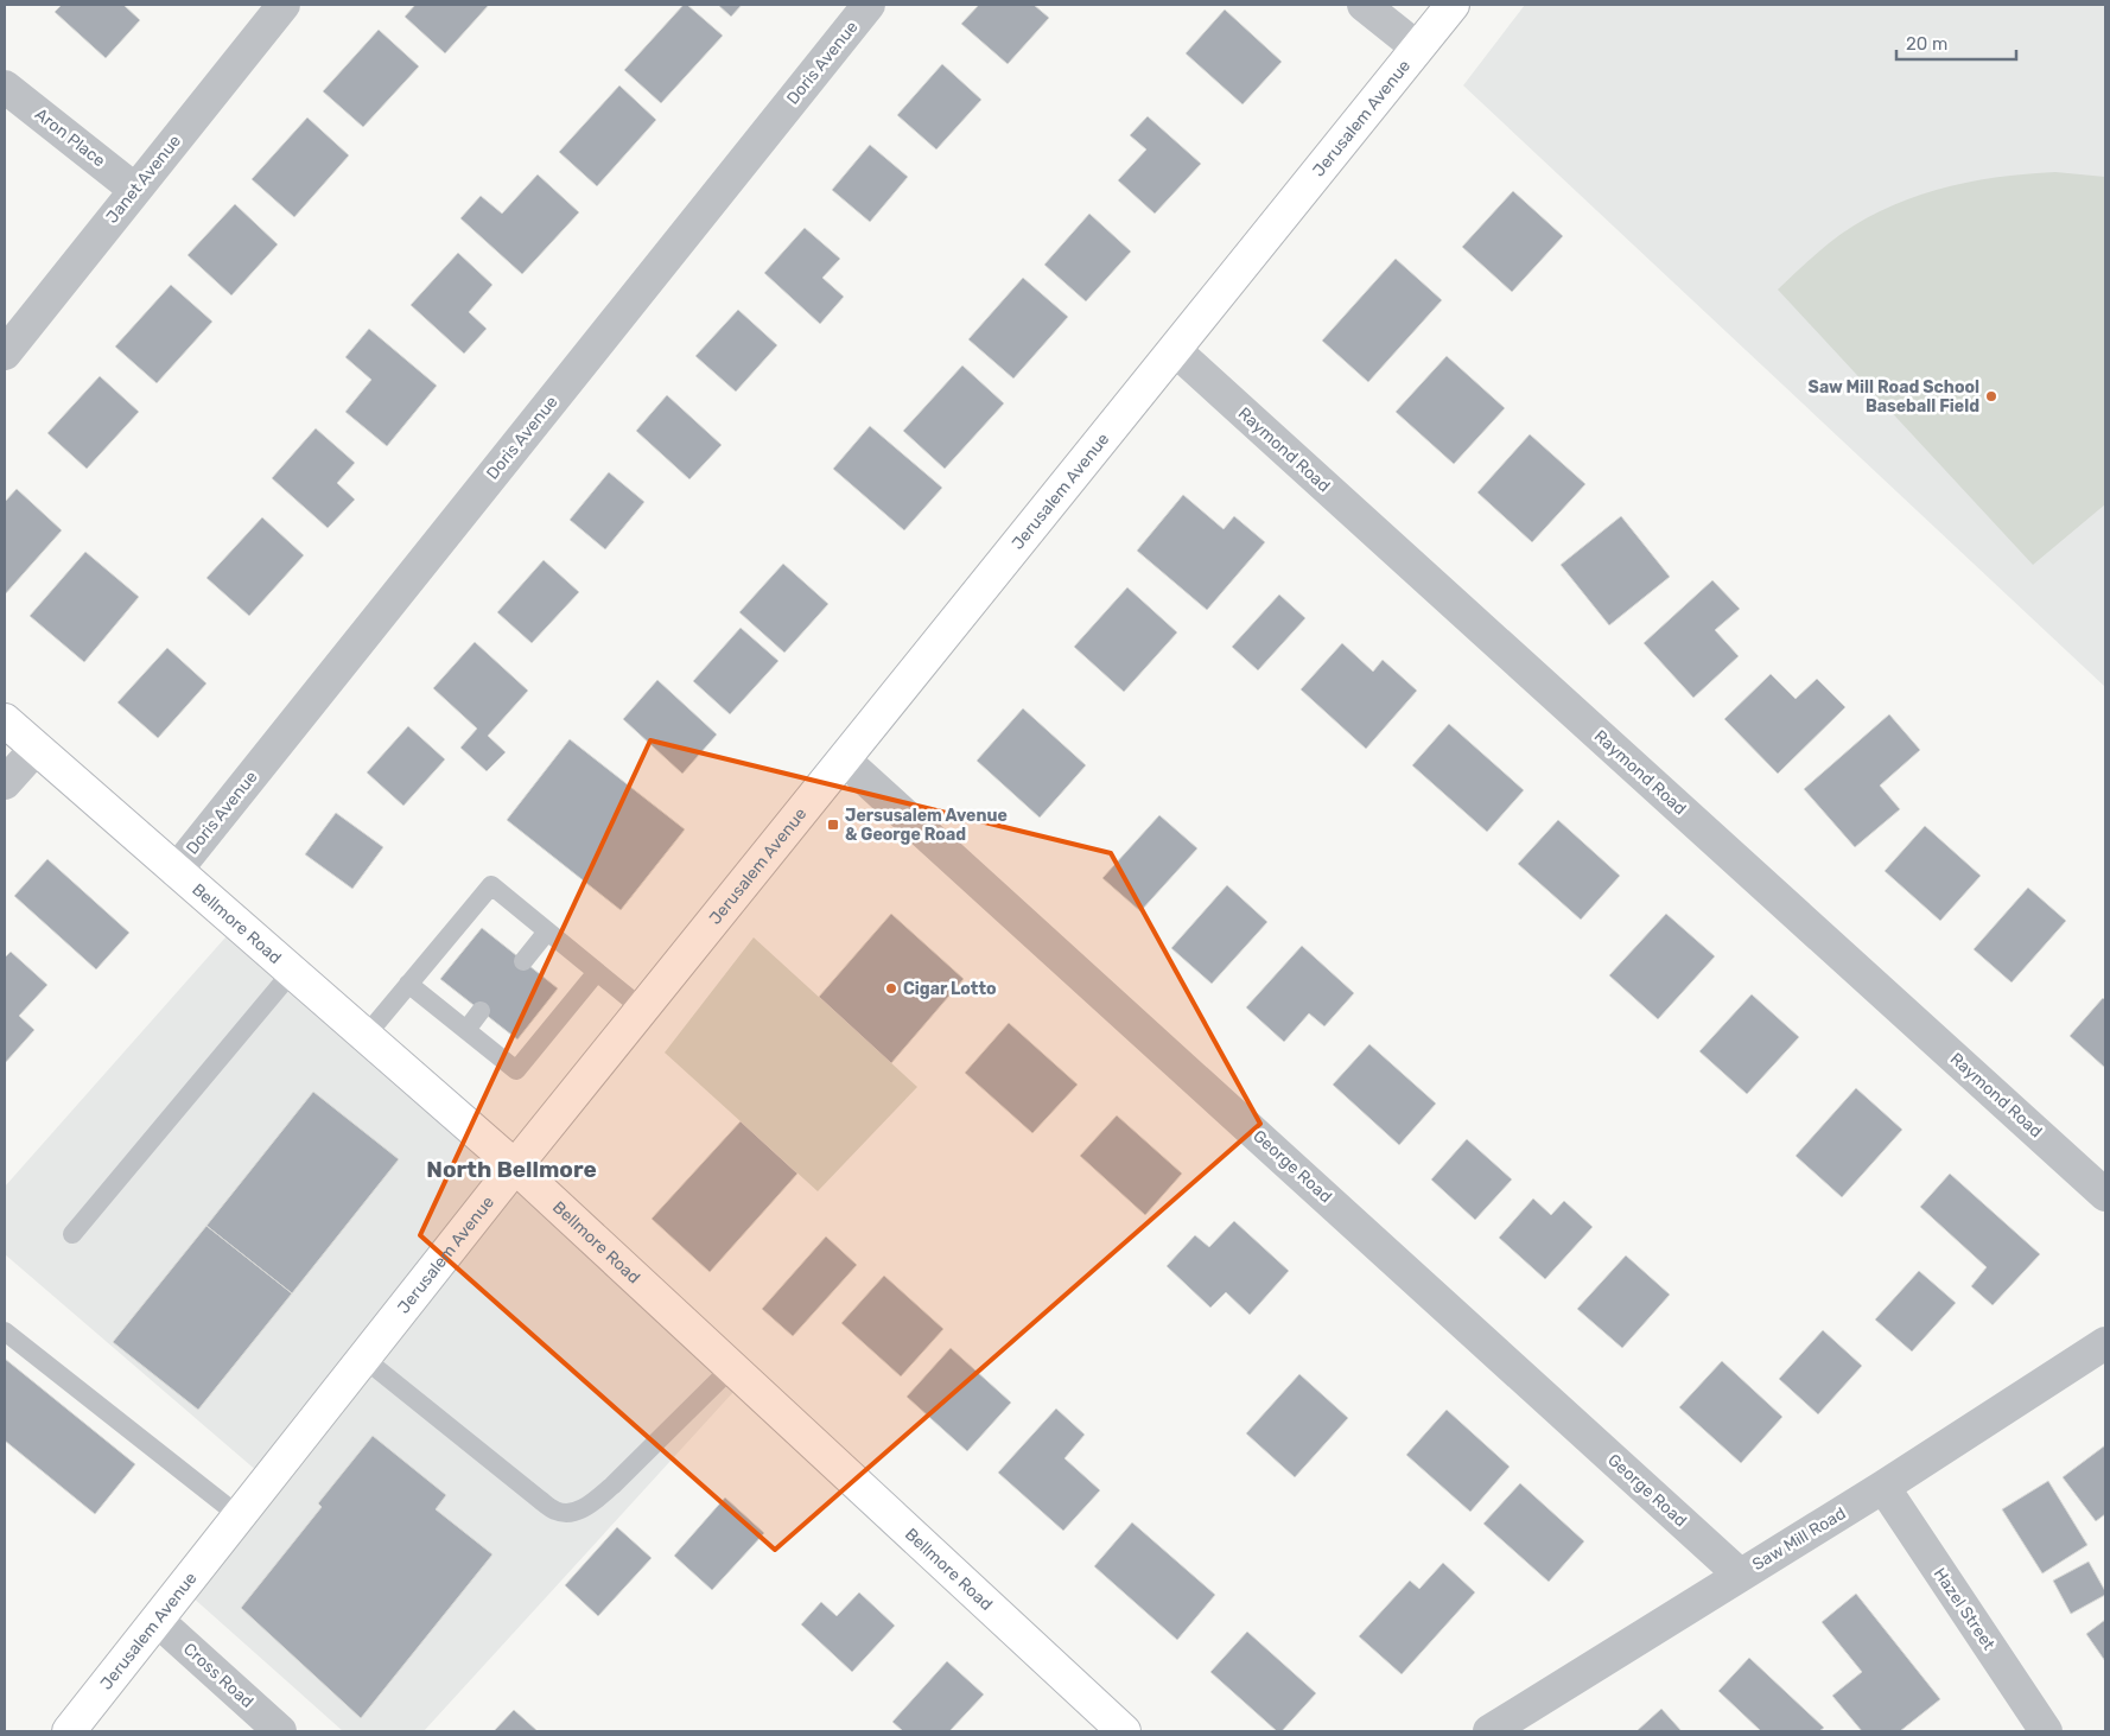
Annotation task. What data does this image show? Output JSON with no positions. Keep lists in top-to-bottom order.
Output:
{
  "streets": {
    "main road": ["Jerusalem Avenue", "Bellmore Road"],
    "street": [
      "Doris Avenue",
      "Aron Place",
      "Janet Avenue",
      "Raymond Road",
      "George Road",
      "Saw Mill Road",
      "Hazel Street",
      "Cross Road"
    ]
  },
  "crossings": [
    ["Doris Avenue", "Bellmore Road"],
    ["Jerusalem Avenue", "Raymond Road"],
    ["Jerusalem Avenue", "Bellmore Road"],
    ["Jerusalem Avenue", "George Road"],
    ["Jerusalem Avenue", "Cross Road"],
    ["Aron Place", "Janet Avenue"],
    ["George Road", "Saw Mill Road"],
    ["Saw Mill Road", "Hazel Street"]
  ],
  "districts": ["North Bellmore"],
  "places": {
    "other": ["Saw Mill Road School Baseball Field", "Cigar Lotto"],
    "transit": ["Jersusalem Avenue & George Road"]
  },
  "scale_bar": "20 m"
}
